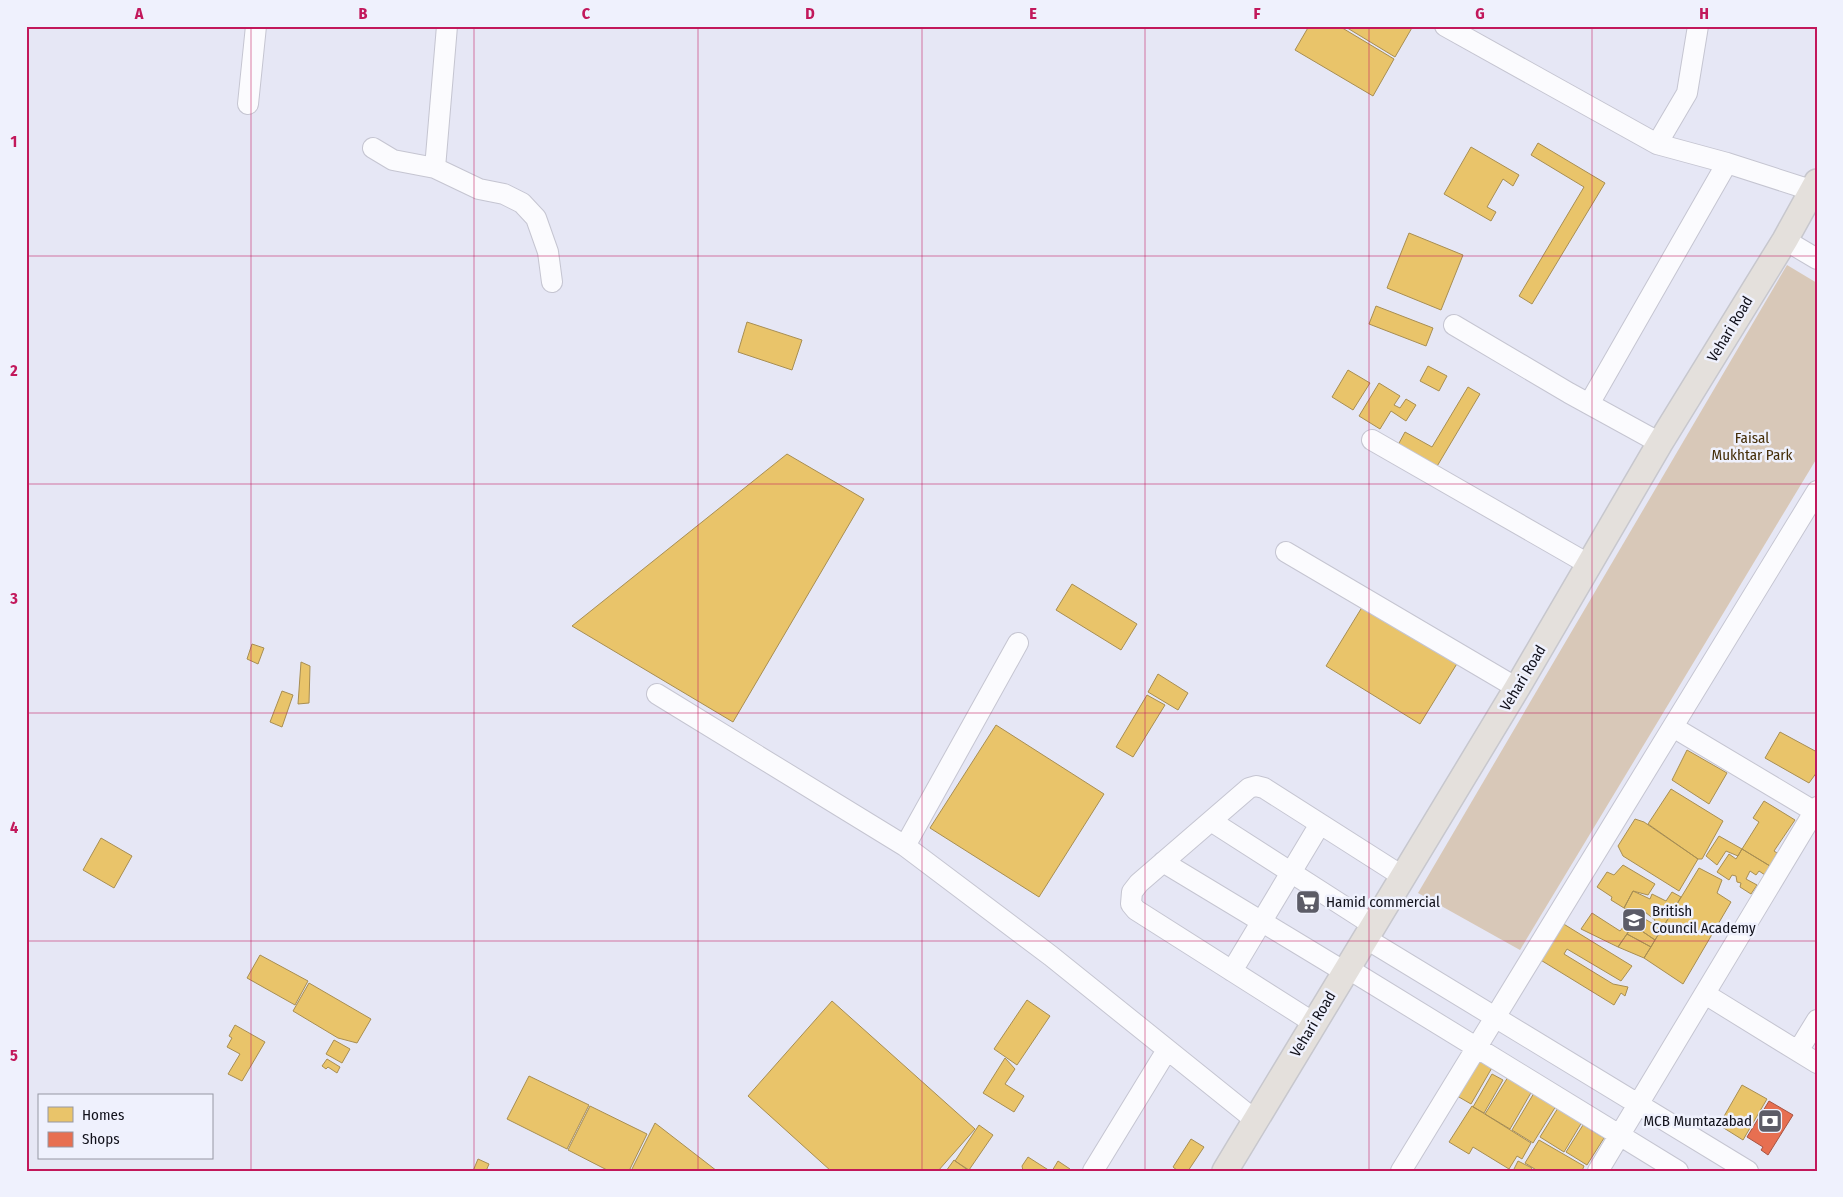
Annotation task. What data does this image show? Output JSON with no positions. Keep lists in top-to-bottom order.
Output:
{
  "streets": {
    "main road": ["Vehari Road"]
  },
  "parks": ["Faisal Mukhtar Park"],
  "places": {
    "supermarket": ["Hamid commercial"],
    "school or university": ["British Council Academy"],
    "bank": ["MCB Mumtazabad"]
  },
  "legend": ["Homes", "Shops"],
  "grid": {
    "columns": [
      "A",
      "B",
      "C",
      "D",
      "E",
      "F",
      "G",
      "H"
    ],
    "rows": [
      "1",
      "2",
      "3",
      "4",
      "5"
    ]
  }
}
